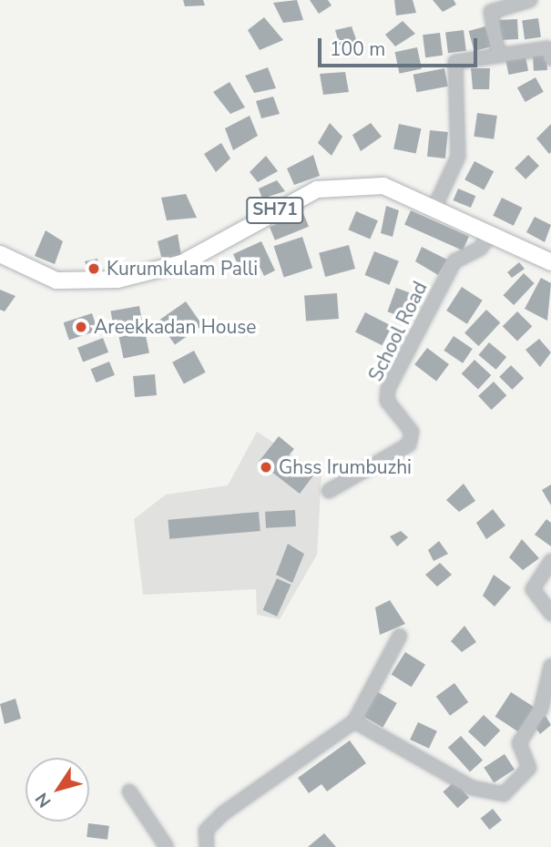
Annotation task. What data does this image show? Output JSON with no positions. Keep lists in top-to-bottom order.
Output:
{
  "streets": {
    "main road": ["SH71"],
    "street": ["School Road"]
  },
  "crossings": [
    ["SH71", "School Road"]
  ],
  "places": ["Kurumkulam Palli", "Areekkadan House", "Ghss Irumbuzhi"],
  "scale_bar": "100 m",
  "north": "bottom left"
}
